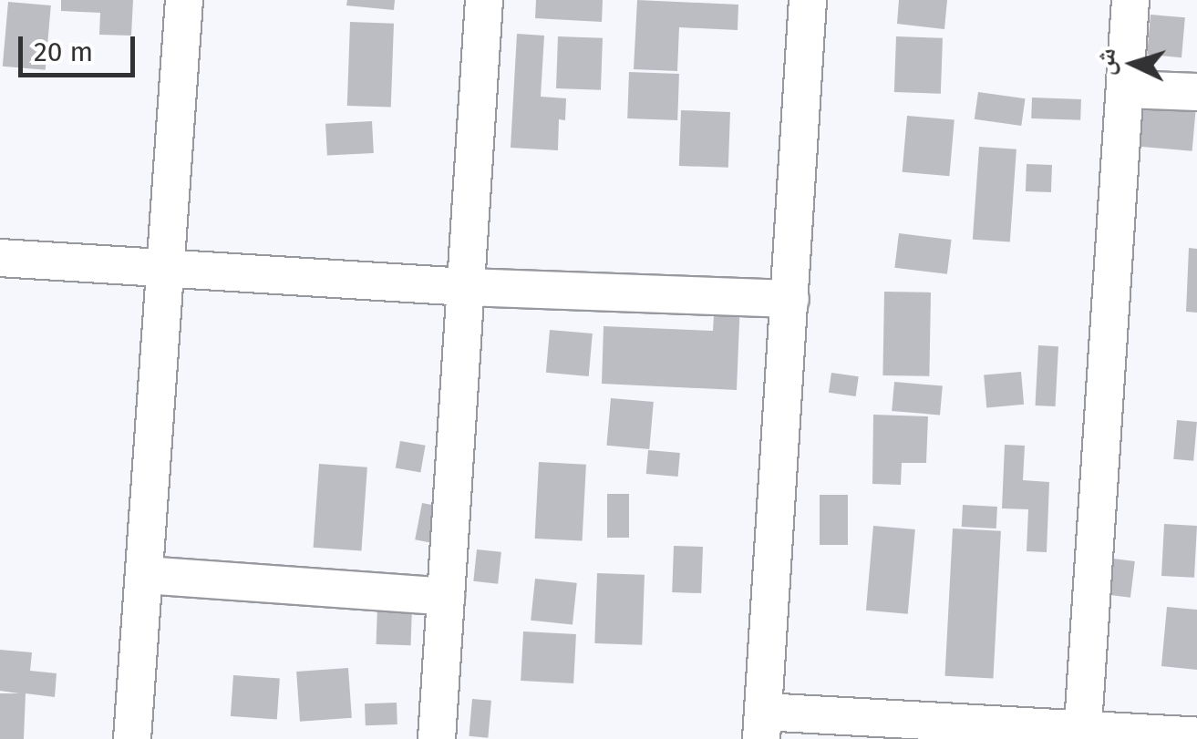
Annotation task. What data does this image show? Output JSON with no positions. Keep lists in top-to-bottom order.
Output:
{
  "scale_bar": "20 m",
  "north": "left"
}
